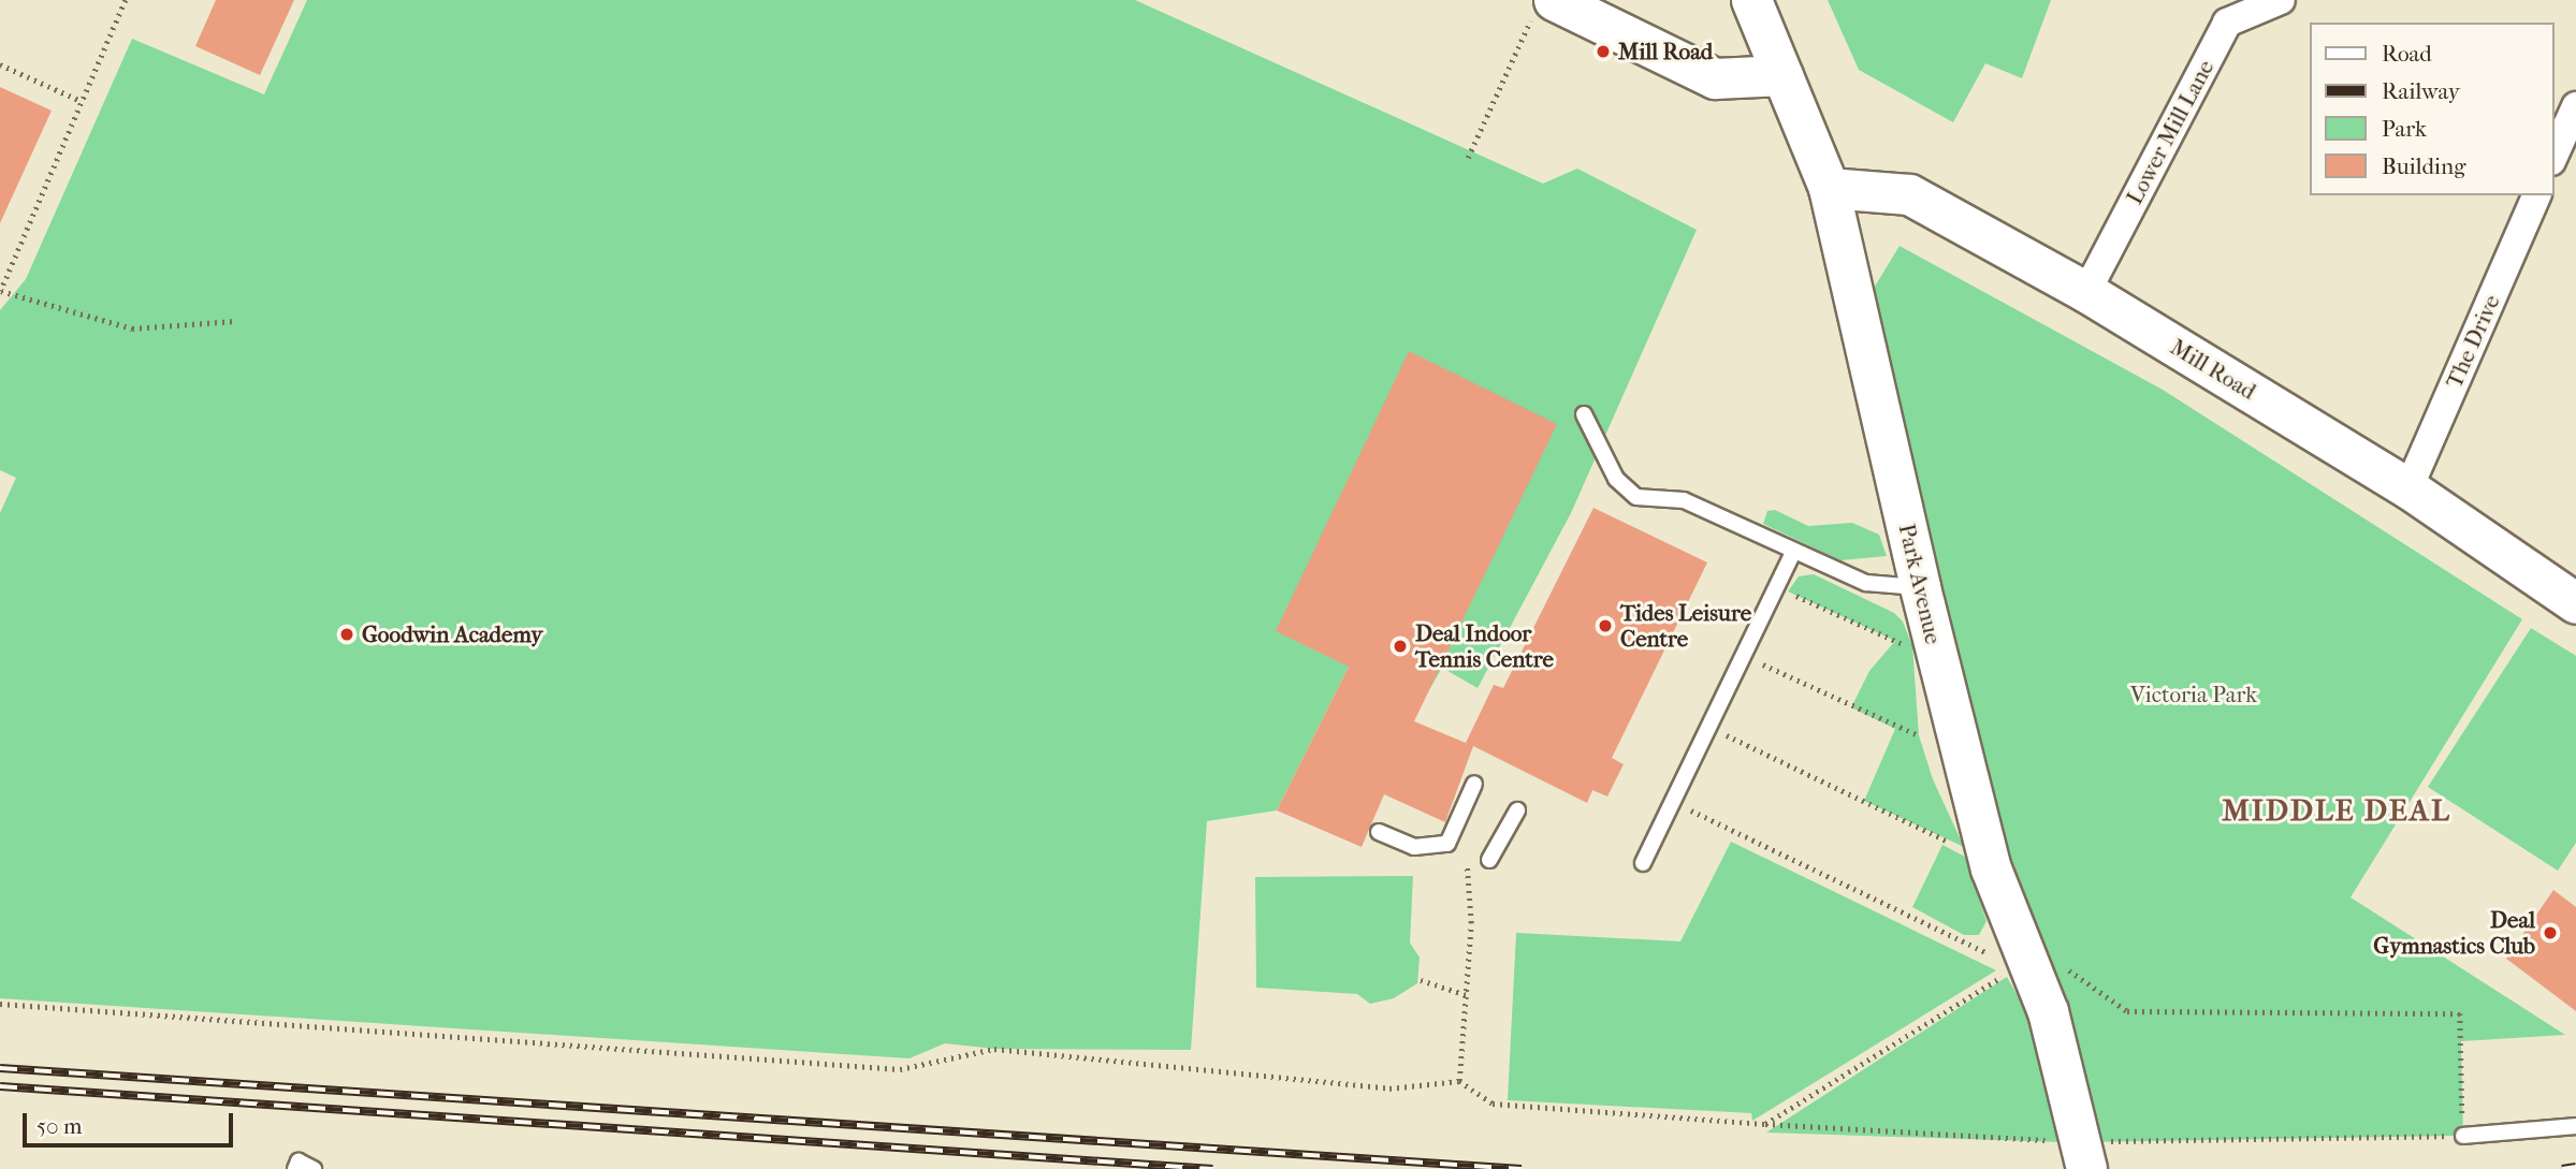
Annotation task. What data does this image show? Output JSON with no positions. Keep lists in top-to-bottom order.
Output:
{
  "streets": {
    "street": [
      "Lower Mill Lane",
      "The Drive",
      "Mill Road",
      "Park Avenue"
    ]
  },
  "crossings": [
    ["Lower Mill Lane", "Mill Road"],
    ["The Drive", "Mill Road"],
    ["Mill Road", "Park Avenue"]
  ],
  "districts": ["MIDDLE DEAL"],
  "parks": ["Victoria Park"],
  "places": [
    "Mill Road",
    "Tides Leisure Centre",
    "Goodwin Academy",
    "Deal Indoor Tennis Centre",
    "Deal Gymnastics Club"
  ],
  "legend": [
    "Road",
    "Railway",
    "Park",
    "Building"
  ],
  "scale_bar": "50 m"
}
